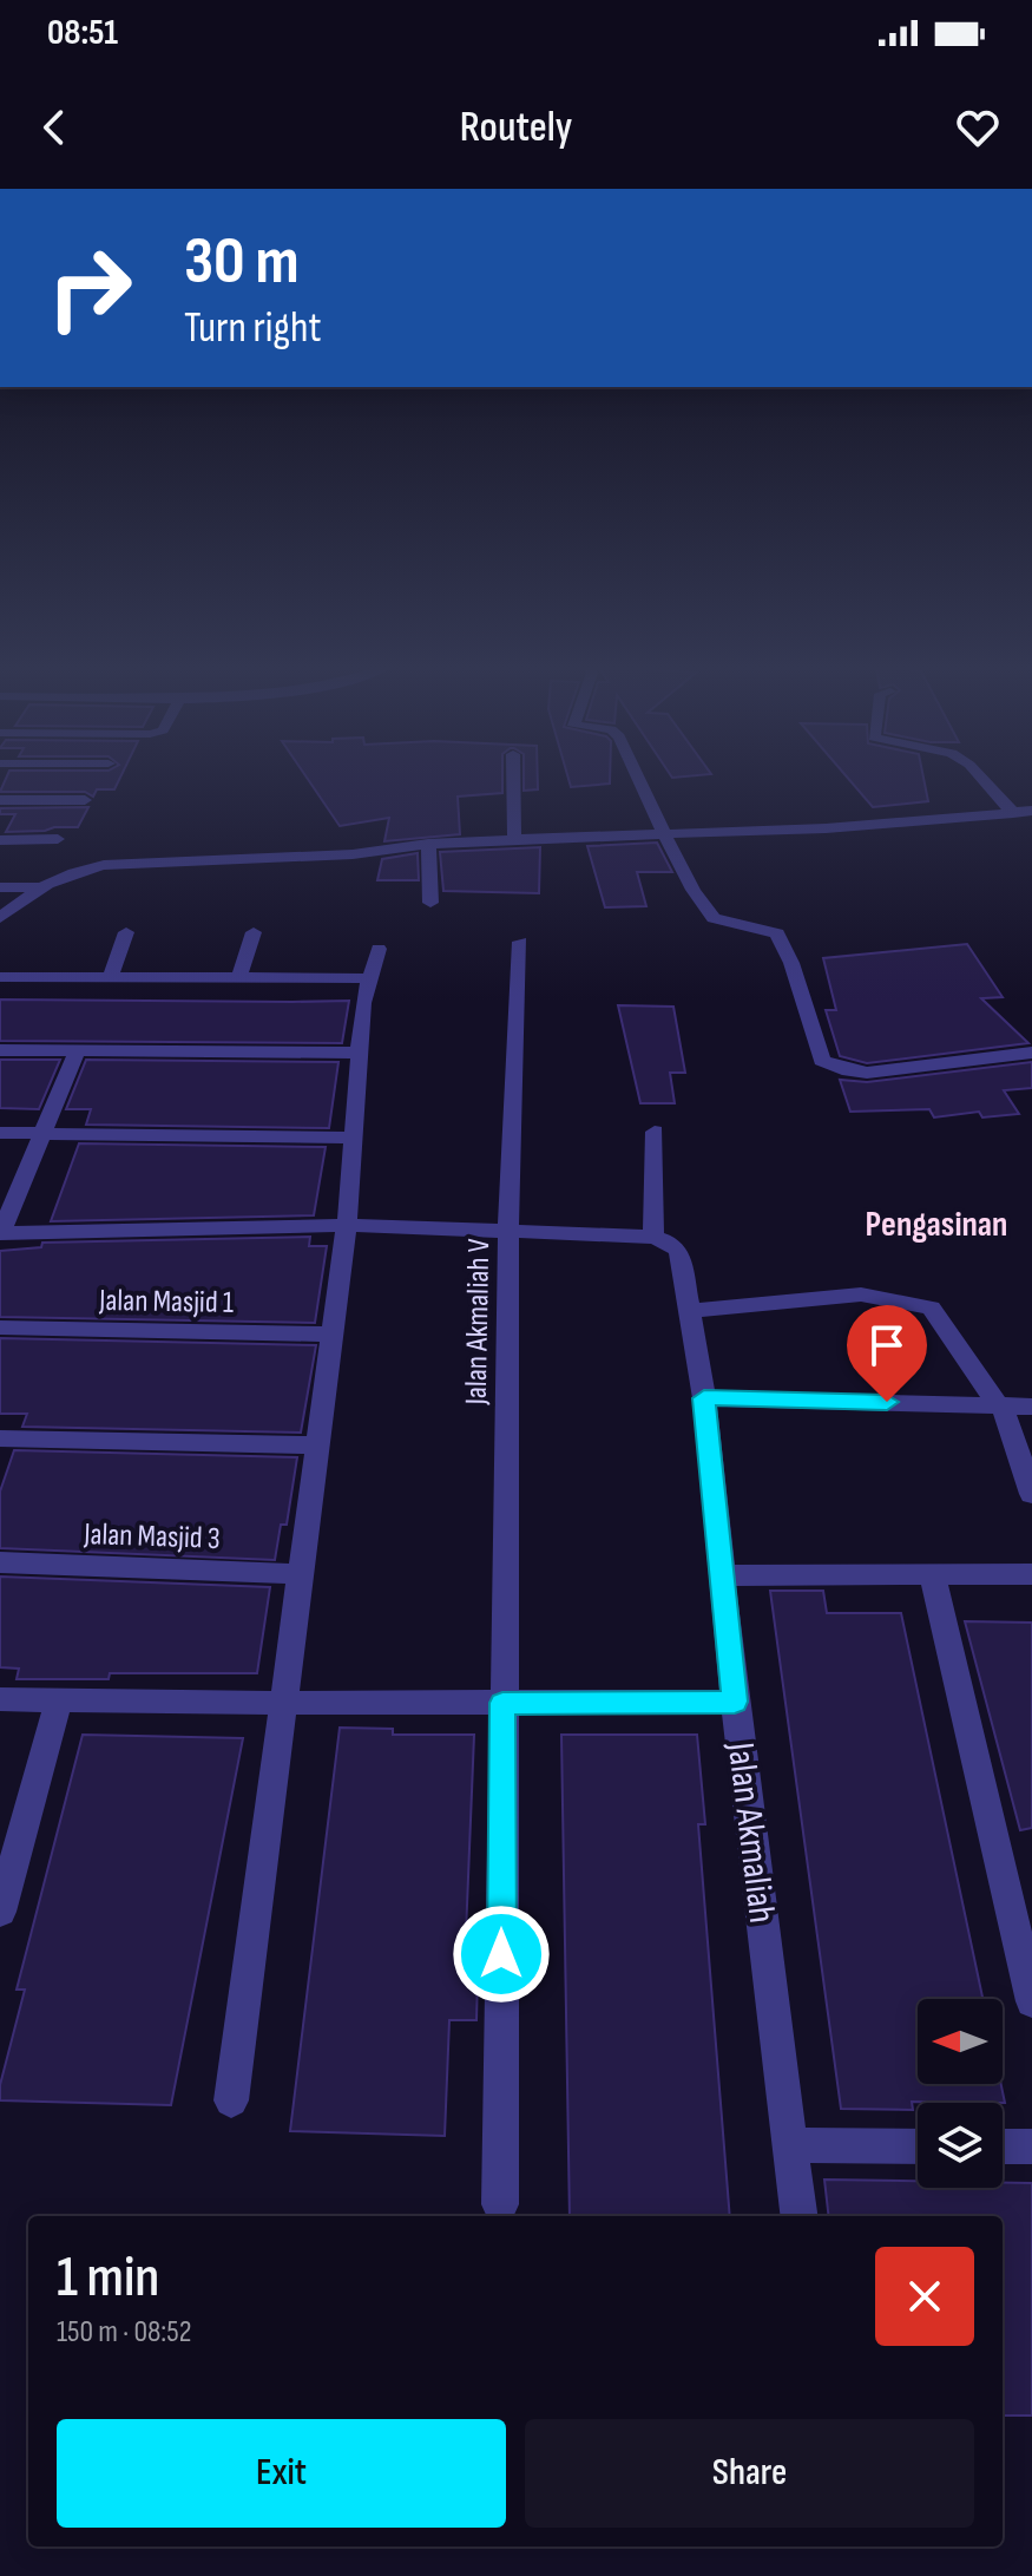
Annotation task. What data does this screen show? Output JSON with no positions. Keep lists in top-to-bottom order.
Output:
{
  "streets": {
    "street": [
      "Jalan Masjid 1",
      "Jalan Akmaliah V",
      "Jalan Masjid 3",
      "Jalan Akmaliah"
    ]
  },
  "districts": ["Pengasinan"],
  "north": "left",
  "page": {
    "status": "08:51",
    "header": "Routely",
    "turn": ["30 m", "Turn right"],
    "heading": ["1 min", "150 m · 08:52"],
    "buttons": ["Exit", "Share"]
  }
}
